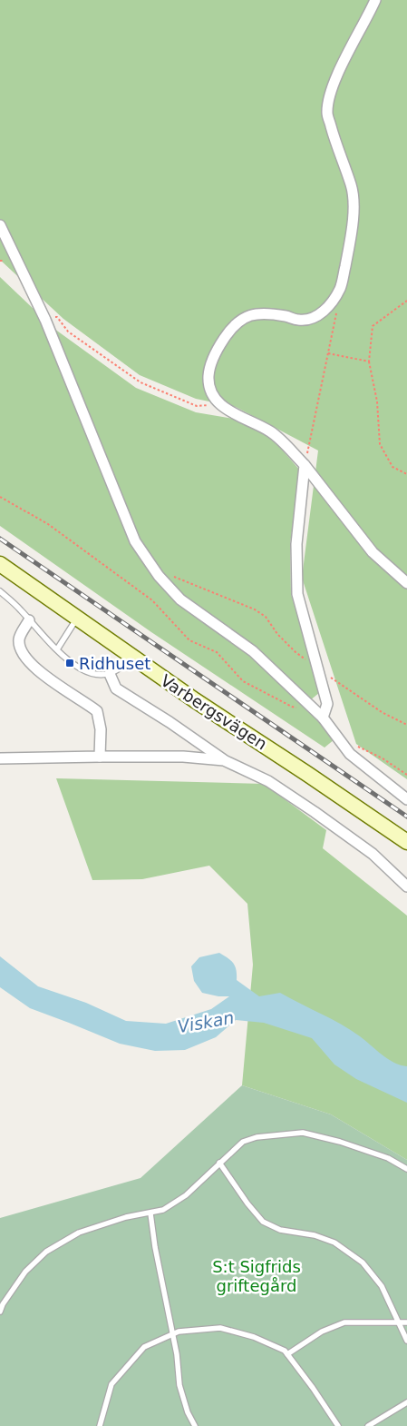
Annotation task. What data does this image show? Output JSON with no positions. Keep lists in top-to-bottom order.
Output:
{
  "streets": {
    "main road": ["Varbergsvägen"]
  },
  "water": ["Viskan"],
  "parks": ["S:t Sigfrids griftegård"],
  "places": {
    "transit": ["Ridhuset"]
  }
}
